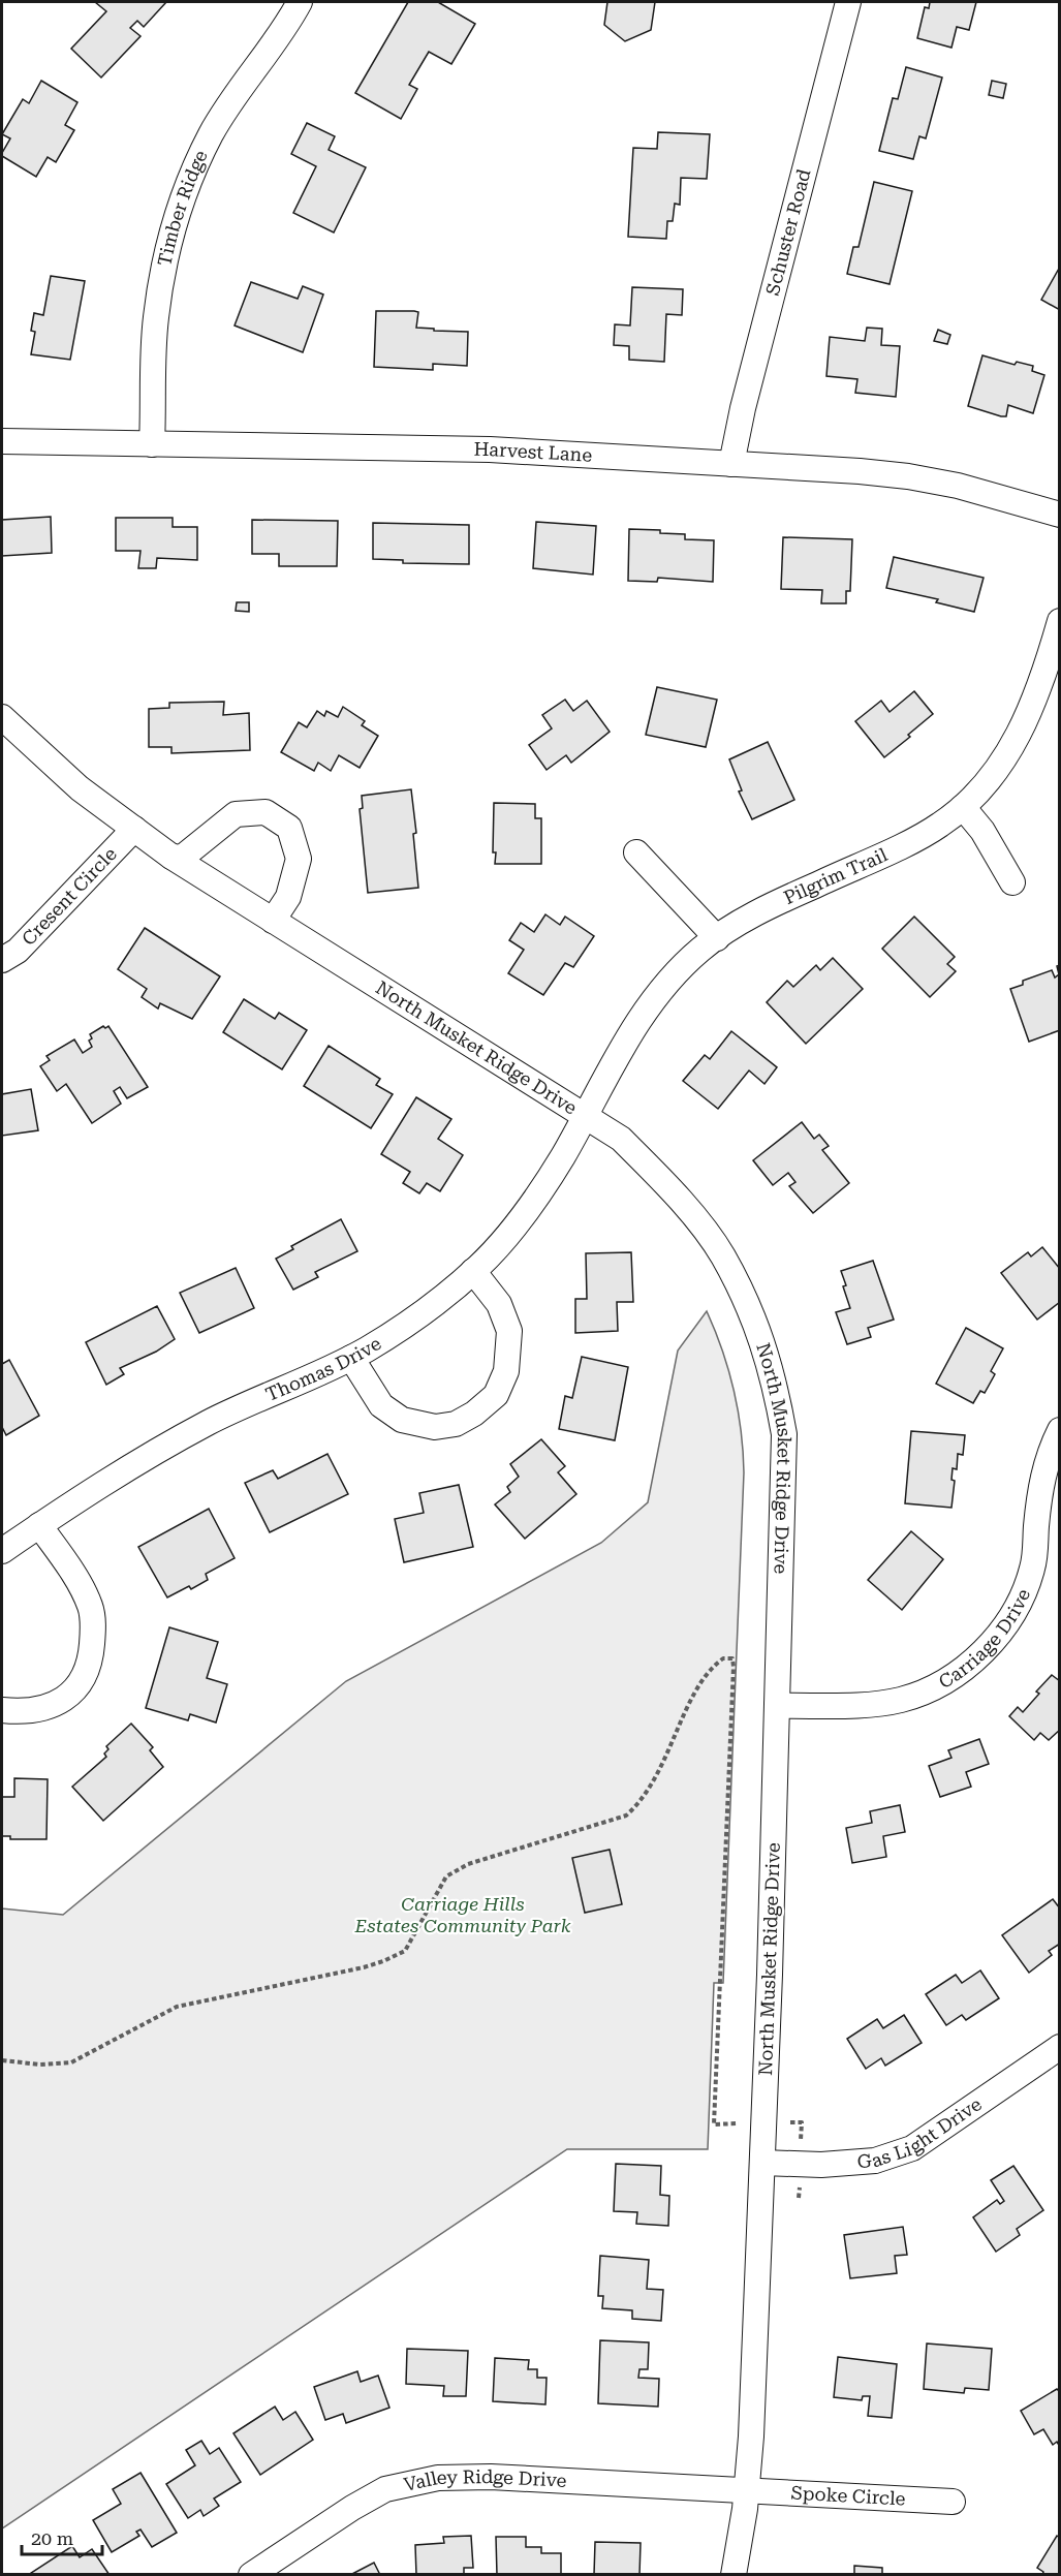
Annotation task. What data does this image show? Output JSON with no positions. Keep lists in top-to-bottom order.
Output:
{
  "streets": {
    "street": [
      "Timber Ridge",
      "Schuster Road",
      "Harvest Lane",
      "Pilgrim Trail",
      "Cresent Circle",
      "North Musket Ridge Drive",
      "Thomas Drive",
      "Carriage Drive",
      "Gas Light Drive",
      "Valley Ridge Drive",
      "Spoke Circle"
    ]
  },
  "crossings": [
    ["Timber Ridge", "Harvest Lane"],
    ["Schuster Road", "Harvest Lane"],
    ["Pilgrim Trail", "North Musket Ridge Drive"],
    ["Pilgrim Trail", "Thomas Drive"],
    ["Cresent Circle", "North Musket Ridge Drive"],
    ["North Musket Ridge Drive", "Thomas Drive"],
    ["North Musket Ridge Drive", "Carriage Drive"],
    ["North Musket Ridge Drive", "Gas Light Drive"],
    ["North Musket Ridge Drive", "Valley Ridge Drive"],
    ["North Musket Ridge Drive", "Spoke Circle"],
    ["Valley Ridge Drive", "Spoke Circle"]
  ],
  "parks": ["Carriage Hills Estates Community Park"],
  "scale_bar": "20 m"
}
